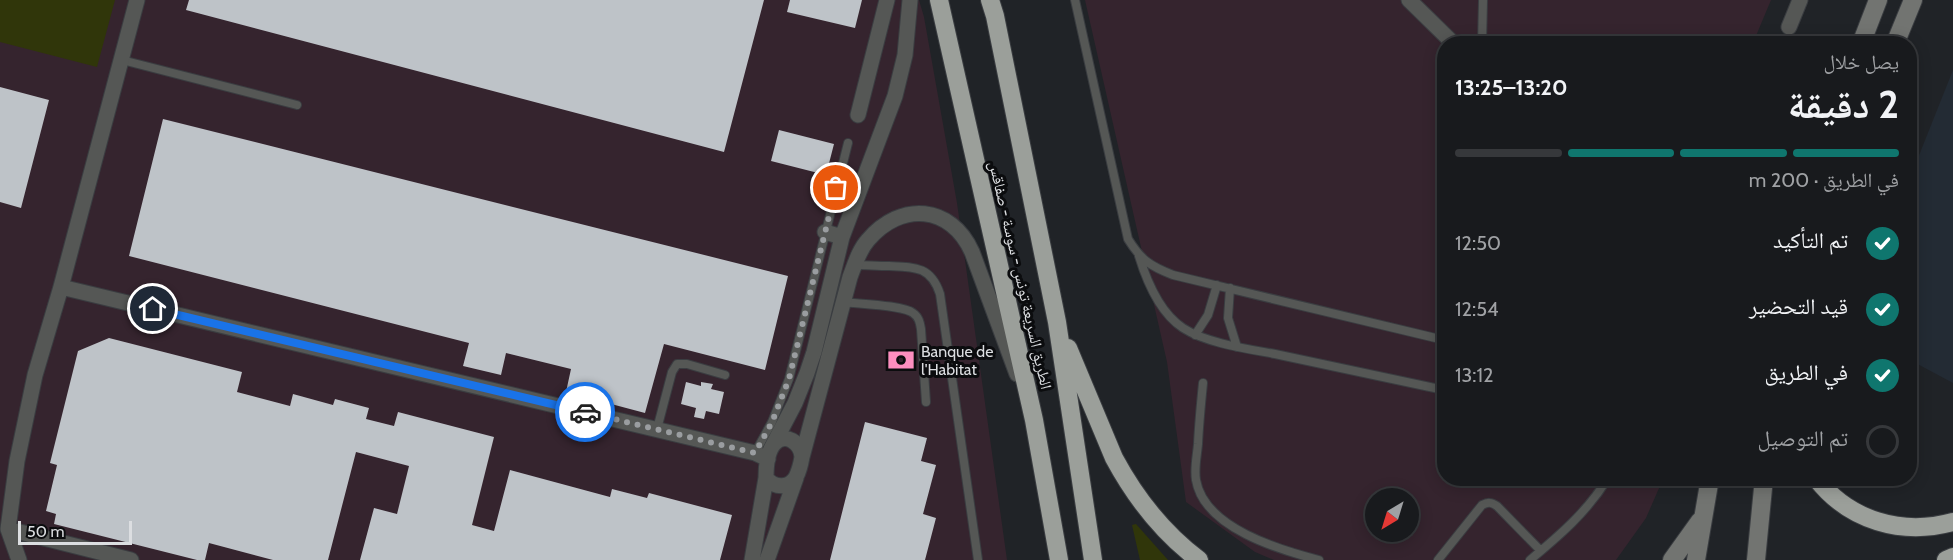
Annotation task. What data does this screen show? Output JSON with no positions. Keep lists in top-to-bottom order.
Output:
{
  "streets": {
    "highway": ["الطريق السريعة تونس - سوسة - صفاقس"]
  },
  "places": {
    "bank": ["Banque de l'Habitat"]
  },
  "scale_bar": "50 m",
  "north": "bottom left",
  "page": {
    "heading": ["2 دقيقة", "يصل خلال", "13:20–13:25"],
    "bar": "في الطريق · 200 m",
    "list": [
      ["تم التأكيد", "12:50"],
      ["قيد التحضير", "12:54"],
      ["في الطريق", "13:12"],
      "تم التوصيل"
    ],
    "scale": "50 m"
  }
}
